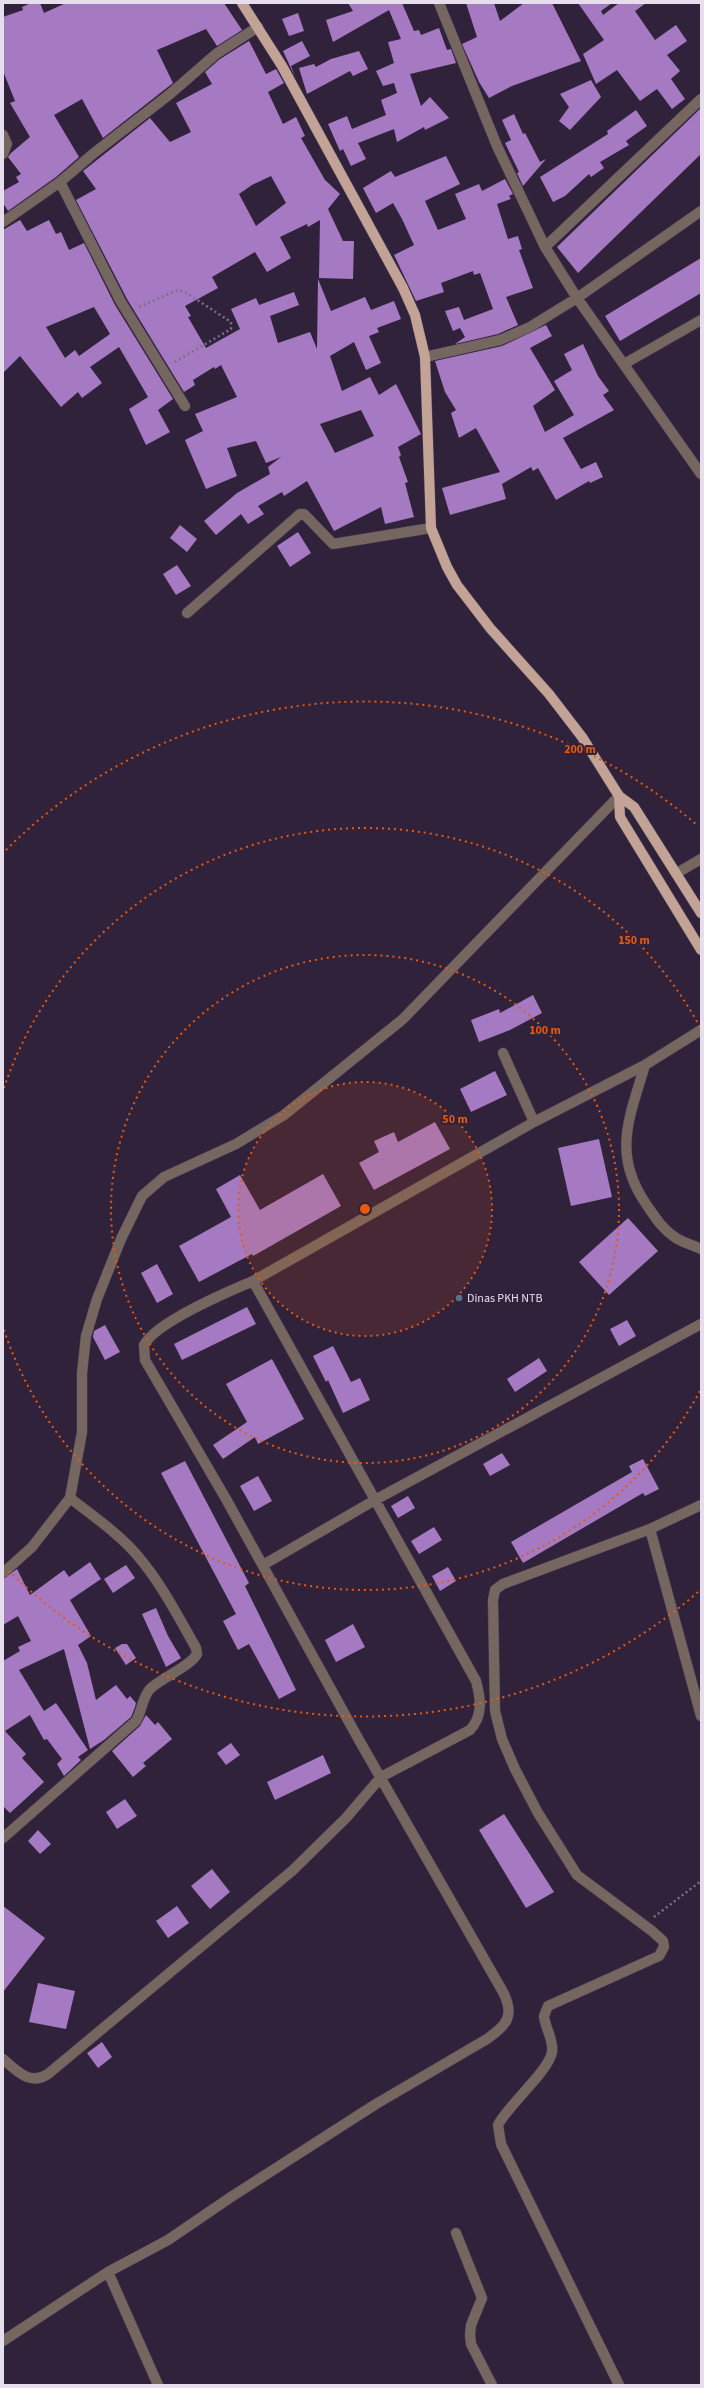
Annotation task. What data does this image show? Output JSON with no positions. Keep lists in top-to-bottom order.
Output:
{
  "places": ["Dinas PKH NTB"],
  "rings": [
    "200 m",
    "150 m",
    "100 m",
    "50 m"
  ]
}
